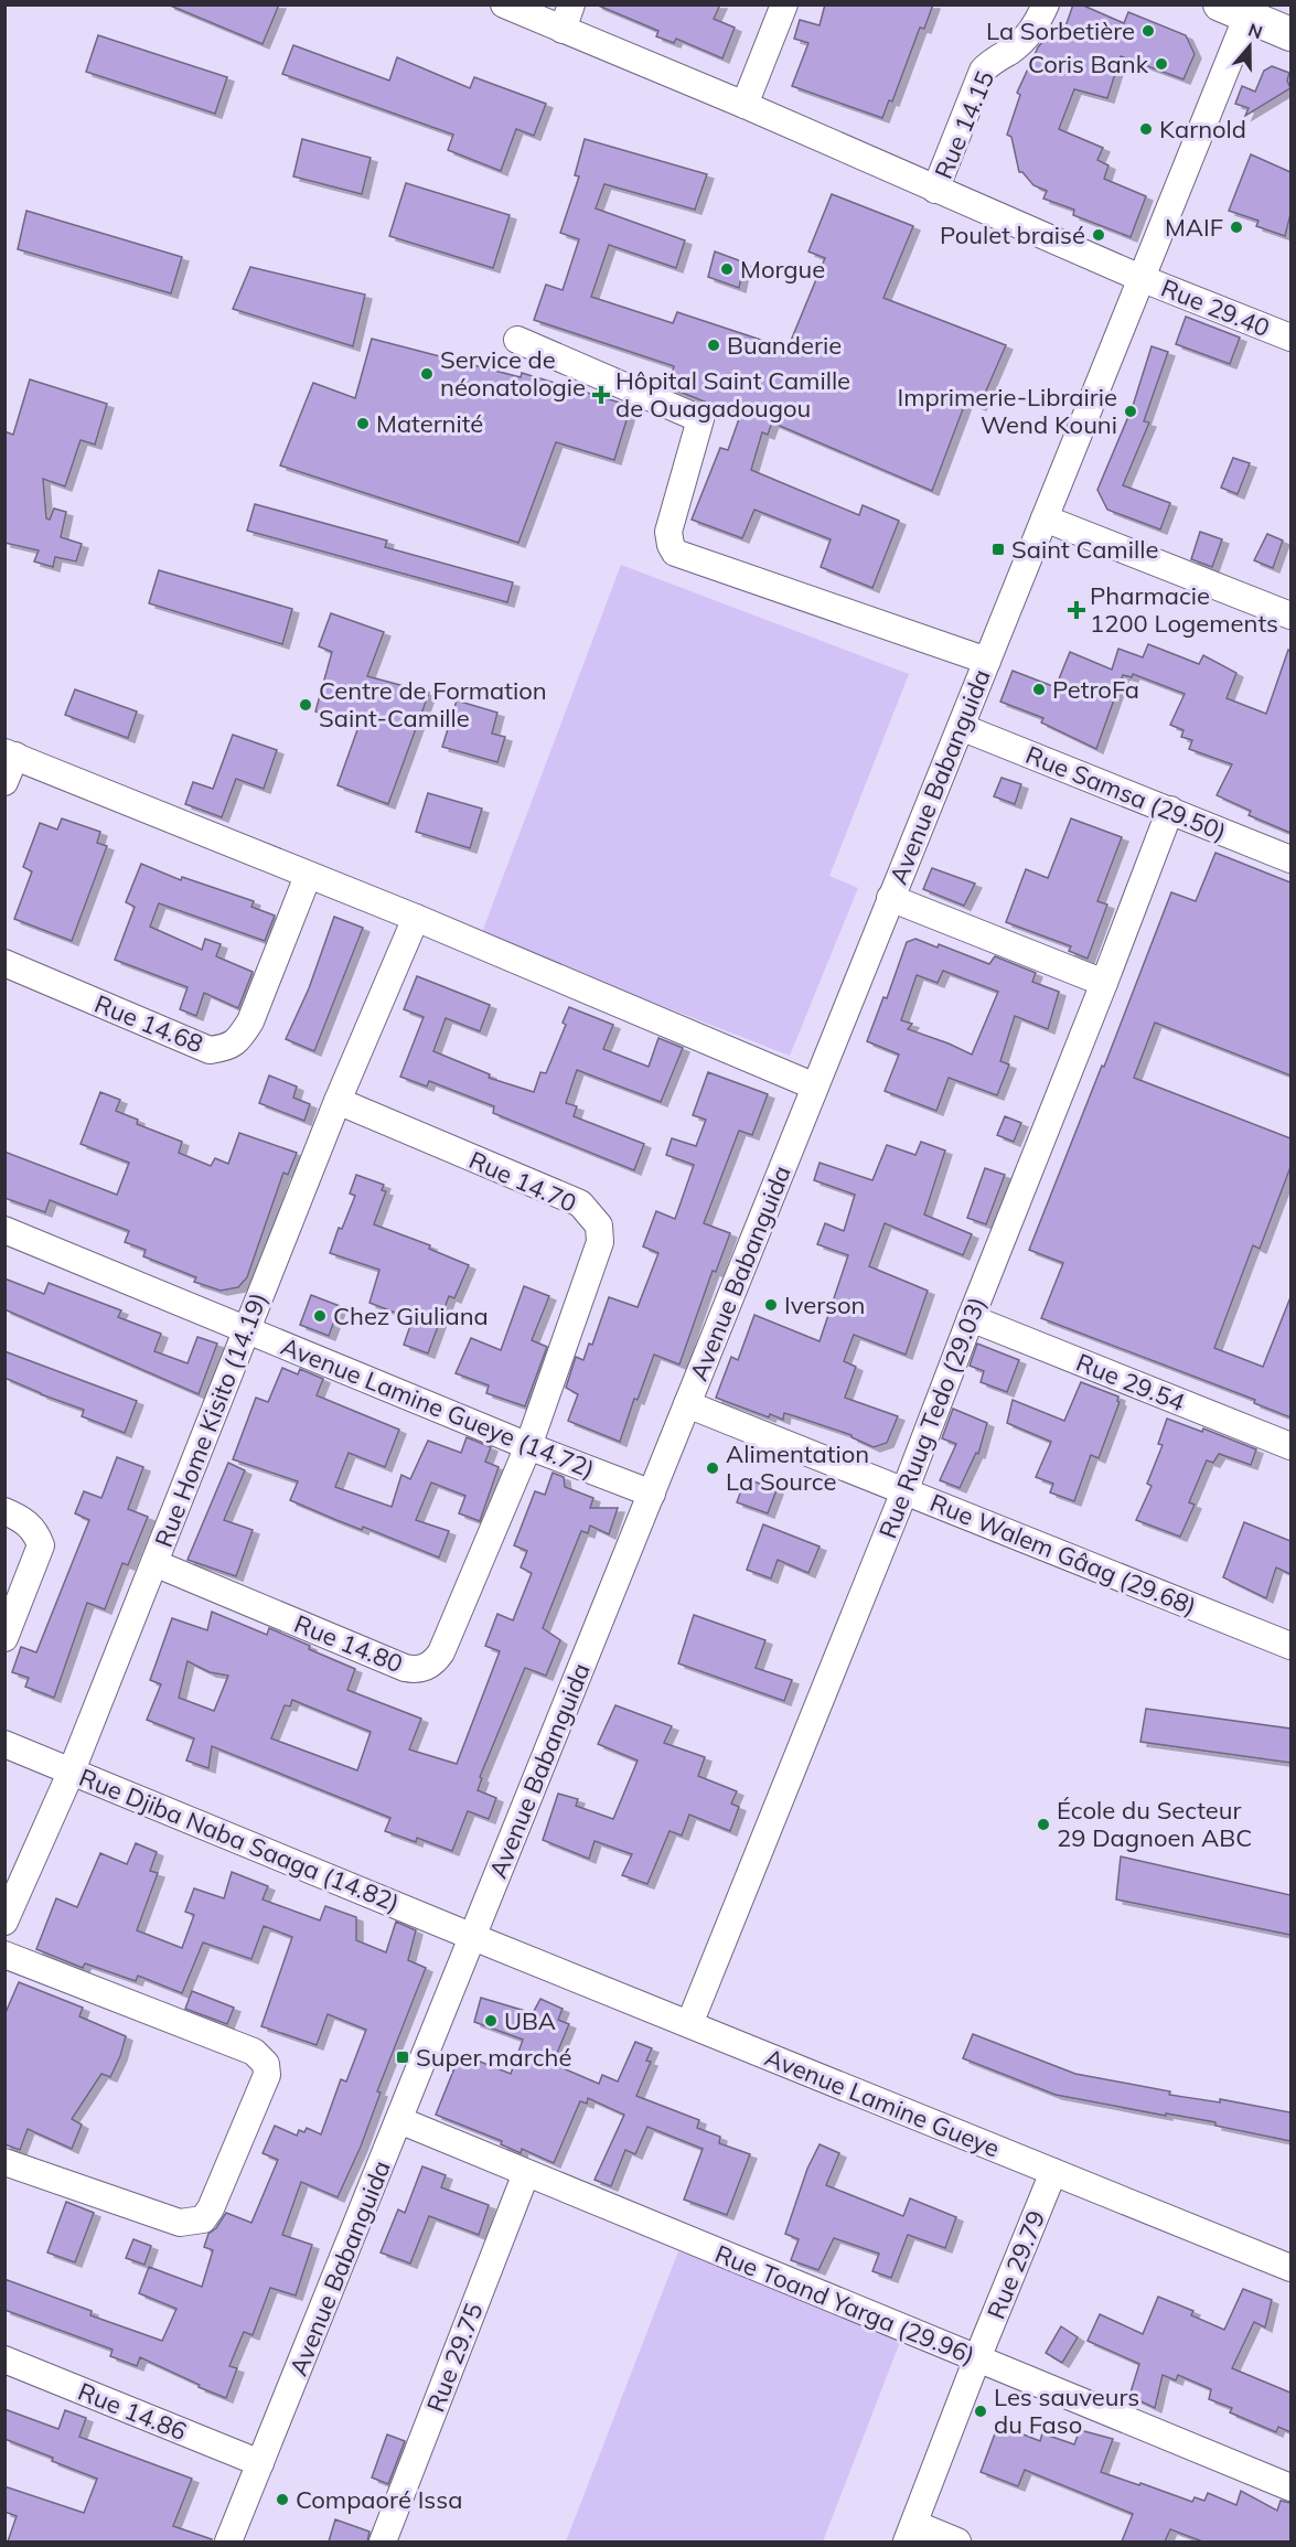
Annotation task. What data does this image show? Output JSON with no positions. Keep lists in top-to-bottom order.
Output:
{
  "streets": {
    "street": [
      "Rue 14.15",
      "Rue 29.40",
      "Avenue Babanguida",
      "Rue Samsa (29.50)",
      "Rue 14.68",
      "Rue 14.70",
      "Rue 29.54",
      "Avenue Lamine Gueye (14.72)",
      "Rue Ruug Tedo (29.03)",
      "Rue Home Kisito (14.19)",
      "Rue Walem Gâag (29.68)",
      "Rue 14.80",
      "Rue Djiba Naba Saaga (14.82)",
      "Avenue Lamine Gueye",
      "Rue 29.79",
      "Rue Toand Yarga (29.96)",
      "Rue 29.75",
      "Rue 14.86"
    ]
  },
  "crossings": [
    ["Rue 14.15", "Rue 29.40"],
    ["Rue 29.40", "Avenue Babanguida"],
    ["Avenue Babanguida", "Rue Samsa (29.50)"],
    ["Avenue Babanguida", "Avenue Lamine Gueye (14.72)"],
    ["Avenue Babanguida", "Rue Walem Gâag (29.68)"],
    ["Avenue Babanguida", "Rue Djiba Naba Saaga (14.82)"],
    ["Avenue Babanguida", "Avenue Lamine Gueye"],
    ["Avenue Babanguida", "Rue Toand Yarga (29.96)"],
    ["Avenue Babanguida", "Rue 14.86"],
    ["Rue Samsa (29.50)", "Rue Ruug Tedo (29.03)"],
    ["Rue 14.70", "Avenue Lamine Gueye (14.72)"],
    ["Rue 14.70", "Rue Home Kisito (14.19)"],
    ["Rue 14.70", "Rue 14.80"],
    ["Rue 29.54", "Rue Ruug Tedo (29.03)"],
    ["Avenue Lamine Gueye (14.72)", "Rue Home Kisito (14.19)"],
    ["Avenue Lamine Gueye (14.72)", "Rue 14.80"],
    ["Rue Ruug Tedo (29.03)", "Rue Walem Gâag (29.68)"],
    ["Rue Ruug Tedo (29.03)", "Avenue Lamine Gueye"],
    ["Rue Home Kisito (14.19)", "Rue 14.80"],
    ["Rue Home Kisito (14.19)", "Rue Djiba Naba Saaga (14.82)"],
    ["Rue Djiba Naba Saaga (14.82)", "Avenue Lamine Gueye"],
    ["Avenue Lamine Gueye", "Rue 29.79"],
    ["Rue 29.79", "Rue Toand Yarga (29.96)"],
    ["Rue Toand Yarga (29.96)", "Rue 29.75"]
  ],
  "places": {
    "other": [
      "La Sorbetière",
      "Coris Bank",
      "Karnold",
      "MAIF",
      "Poulet braisé",
      "Morgue",
      "Buanderie",
      "Service de néonatologie",
      "Imprimerie-Librairie Wend Kouni",
      "Maternité",
      "PetroFa",
      "Centre de Formation Saint-Camille",
      "Iverson",
      "Chez Giuliana",
      "Alimentation La Source",
      "École du Secteur 29 Dagnoen ABC",
      "UBA",
      "Les sauveurs du Faso",
      "Compaoré Issa"
    ],
    "health": ["Hôpital Saint Camille de Ouagadougou", "Pharmacie 1200 Logements"],
    "transit": ["Saint Camille", "Super marché"]
  },
  "north": "top"
}
